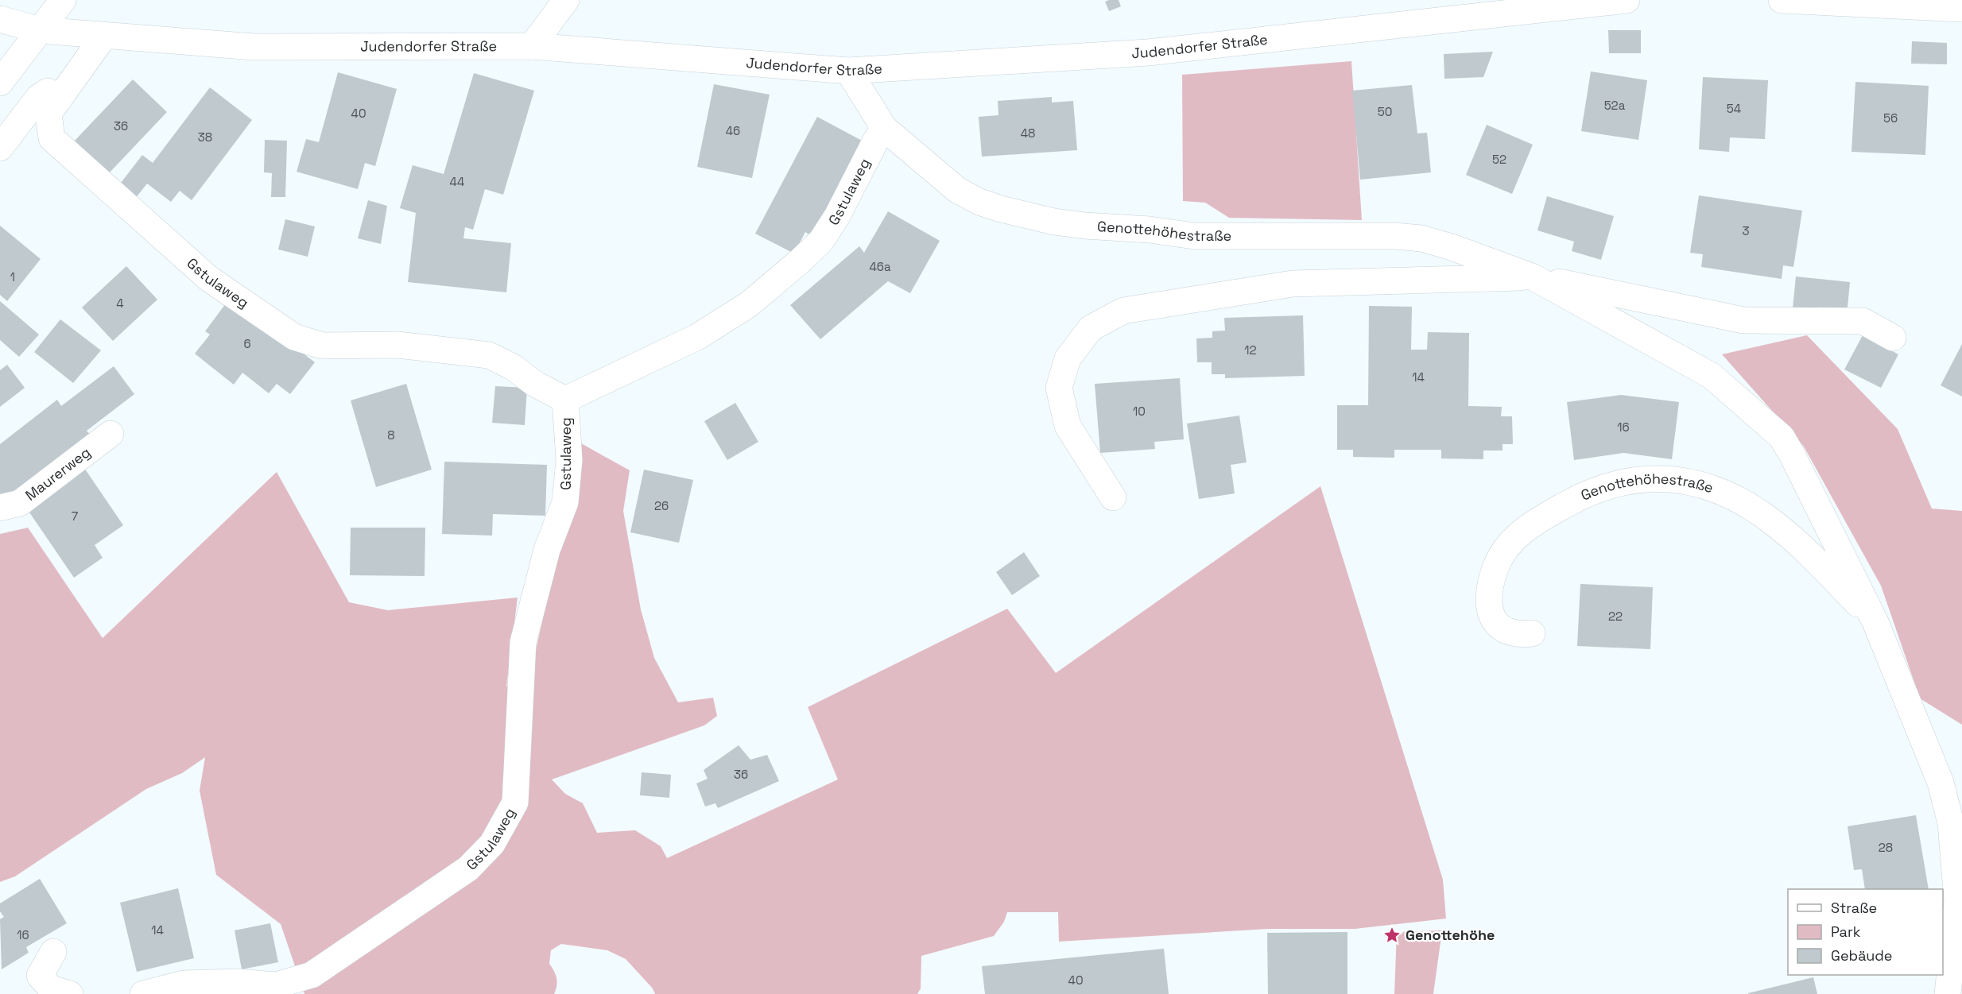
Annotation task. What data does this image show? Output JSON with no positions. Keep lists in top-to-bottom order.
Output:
{
  "streets": {
    "street": [
      "Judendorfer Straße",
      "Gstulaweg",
      "Genottehöhestraße",
      "Maurerweg"
    ]
  },
  "crossings": [
    ["Judendorfer Straße", "Gstulaweg"],
    ["Judendorfer Straße", "Genottehöhestraße"],
    ["Gstulaweg", "Genottehöhestraße"]
  ],
  "places": {
    "place": ["Genottehöhe"]
  },
  "house_numbers": [
    "52a",
    "54",
    "50",
    "40",
    "56",
    "36",
    "46",
    "48",
    "38",
    "52",
    "44",
    "3",
    "46a",
    "1",
    "4",
    "6",
    "12",
    "14",
    "10",
    "16",
    "8",
    "26",
    "7",
    "22",
    "36",
    "28",
    "14",
    "16",
    "40"
  ],
  "legend": ["Straße", "Park", "Gebäude"]
}
